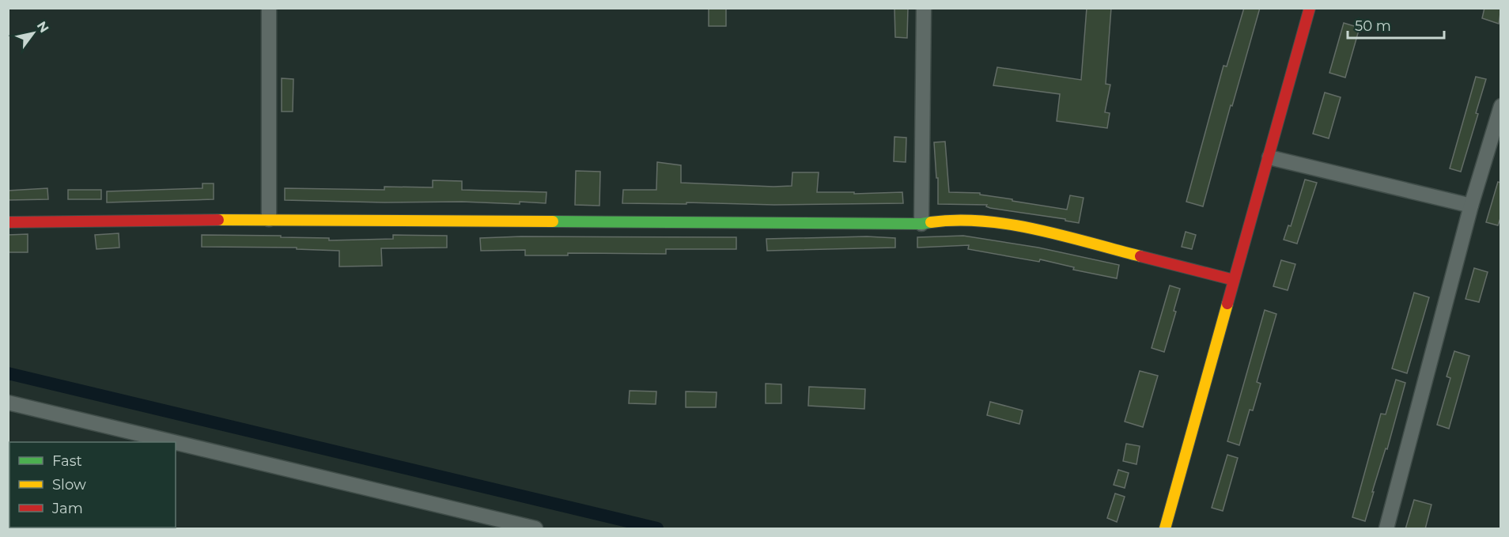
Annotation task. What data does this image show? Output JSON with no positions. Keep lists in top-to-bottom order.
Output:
{
  "legend": ["Fast", "Slow", "Jam"],
  "scale_bar": "50 m",
  "north": "top right"
}
